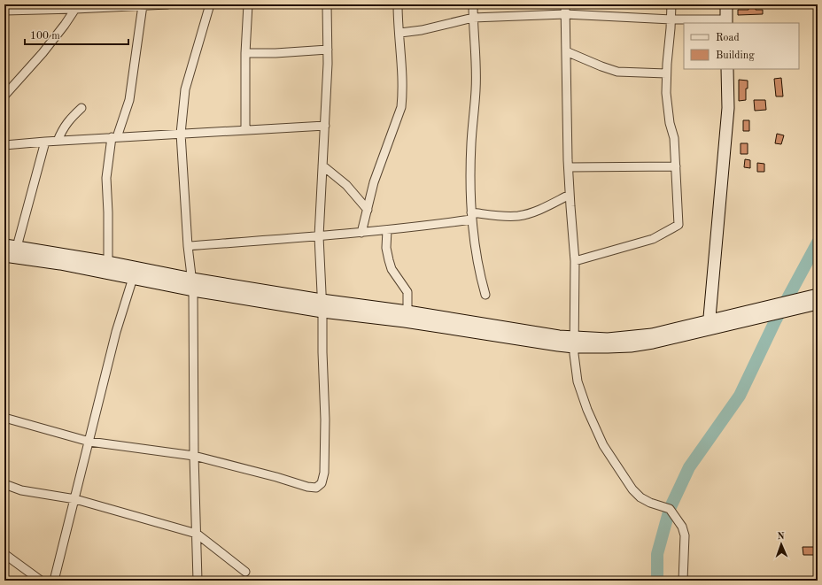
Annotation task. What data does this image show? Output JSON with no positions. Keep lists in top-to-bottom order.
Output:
{
  "legend": ["Road", "Building"],
  "scale_bar": "100 m",
  "north": "top"
}
